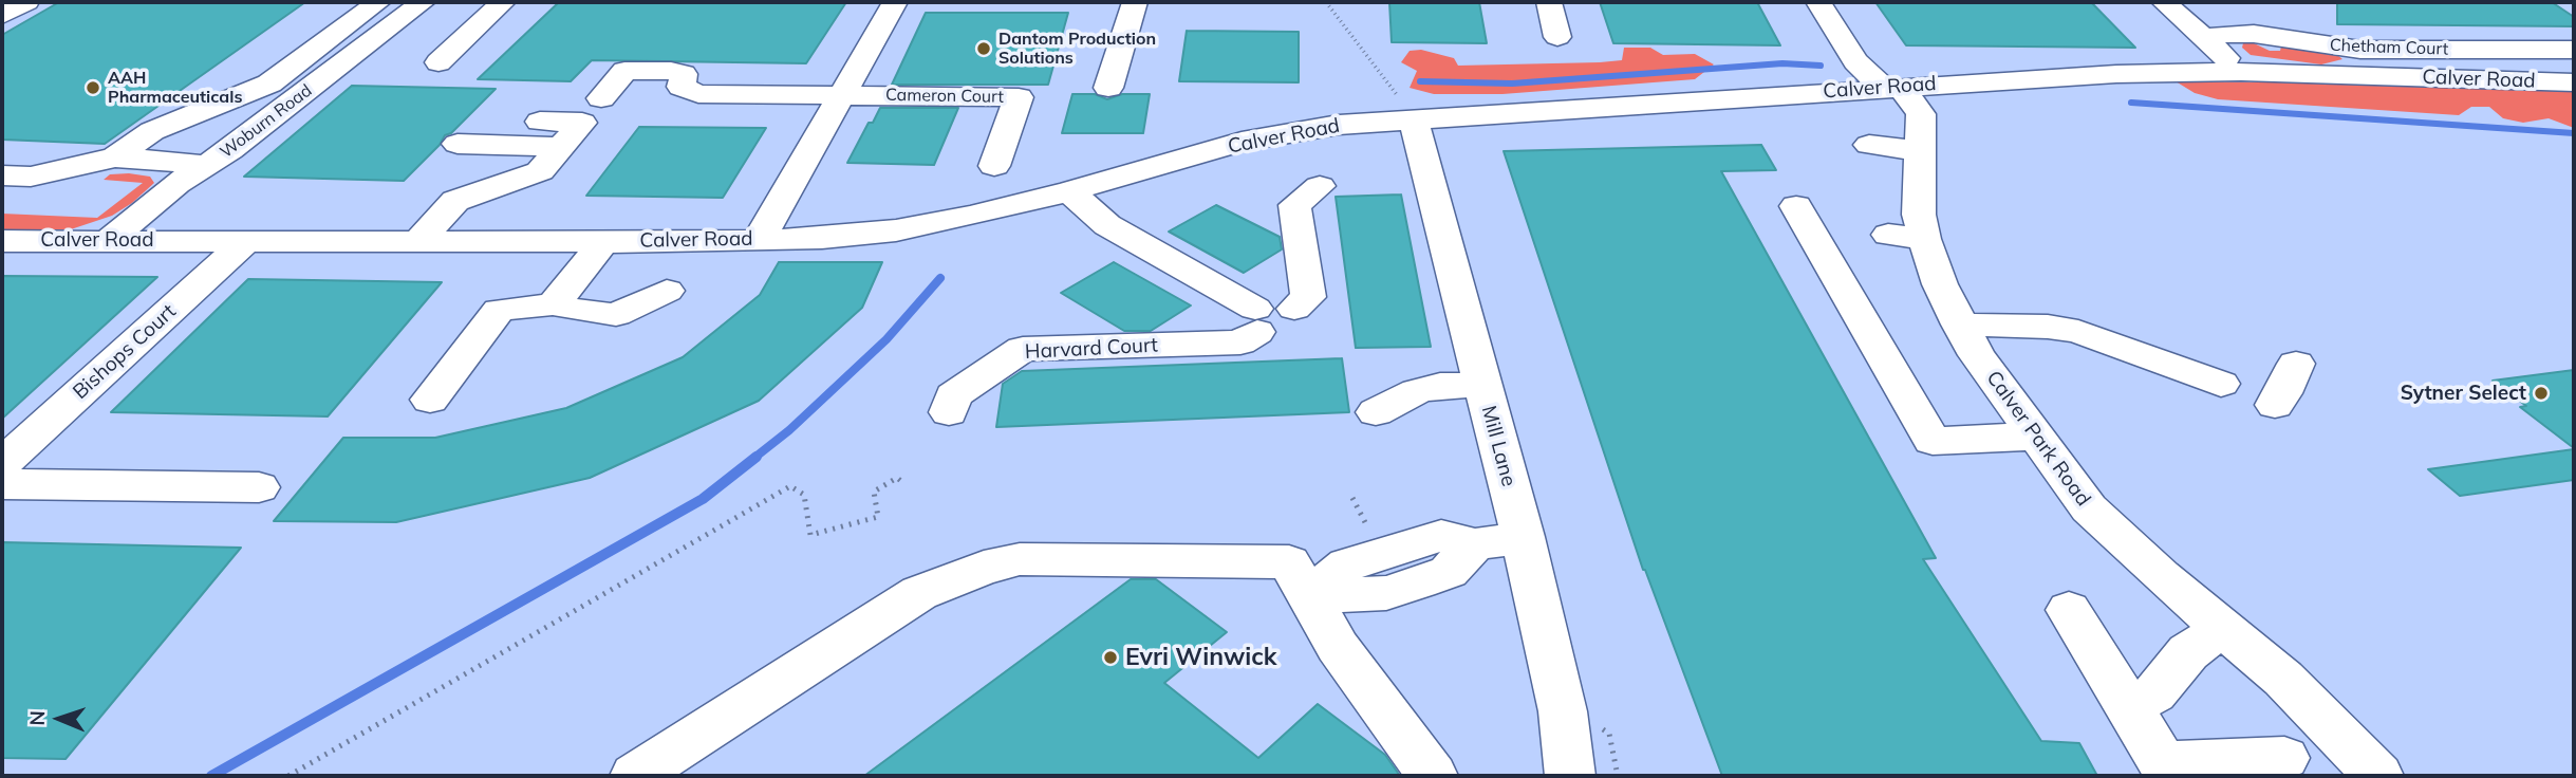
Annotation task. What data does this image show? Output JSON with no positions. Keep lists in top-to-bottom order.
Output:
{
  "streets": {
    "street": [
      "Chetham Court",
      "Calver Road",
      "Cameron Court",
      "Woburn Road",
      "Harvard Court",
      "Bishops Court",
      "Calver Park Road",
      "Mill Lane"
    ]
  },
  "crossings": [
    ["Calver Road", "Woburn Road"],
    ["Calver Road", "Bishops Court"],
    ["Calver Road", "Calver Park Road"],
    ["Calver Road", "Mill Lane"]
  ],
  "places": [
    "Dantom Production Solutions",
    "AAH Pharmaceuticals",
    "Sytner Select",
    "Evri Winwick"
  ],
  "north": "left"
}
